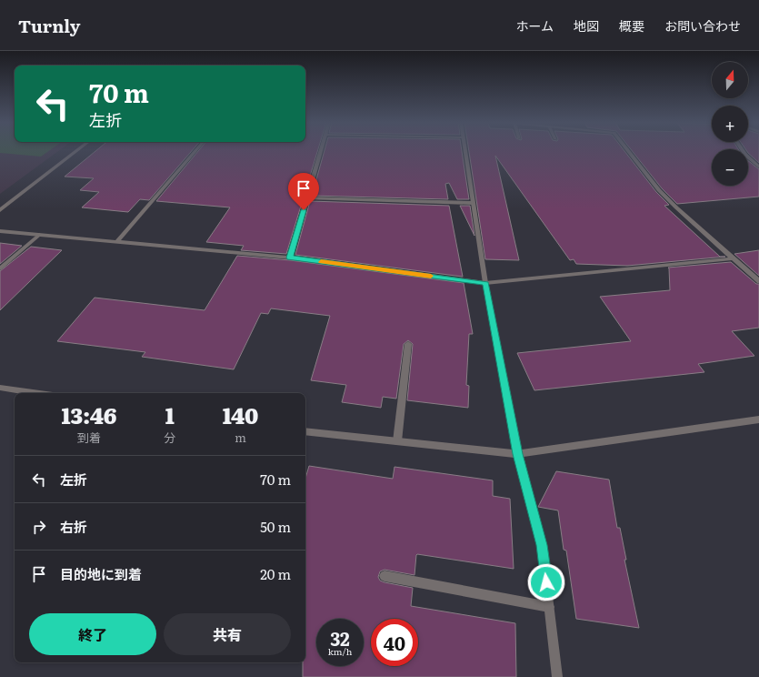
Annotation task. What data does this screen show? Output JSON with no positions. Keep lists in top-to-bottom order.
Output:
{
  "north": "top",
  "page": {
    "header": "Turnly",
    "nav": [
      "ホーム",
      "地図",
      "概要",
      "お問い合わせ"
    ],
    "map_buttons": ["+", "−"],
    "turn": ["70 m", "左折"],
    "eta": [
      "13:46",
      "到着",
      "1",
      "分",
      "140",
      "m"
    ],
    "list": [
      {
        "name": "左折",
        "value": "70 m"
      },
      {
        "name": "右折",
        "value": "50 m"
      },
      {
        "name": "目的地に到着",
        "value": "20 m"
      }
    ],
    "buttons": ["終了", "共有"],
    "speed": "32 km/h",
    "limit": "40"
  }
}
